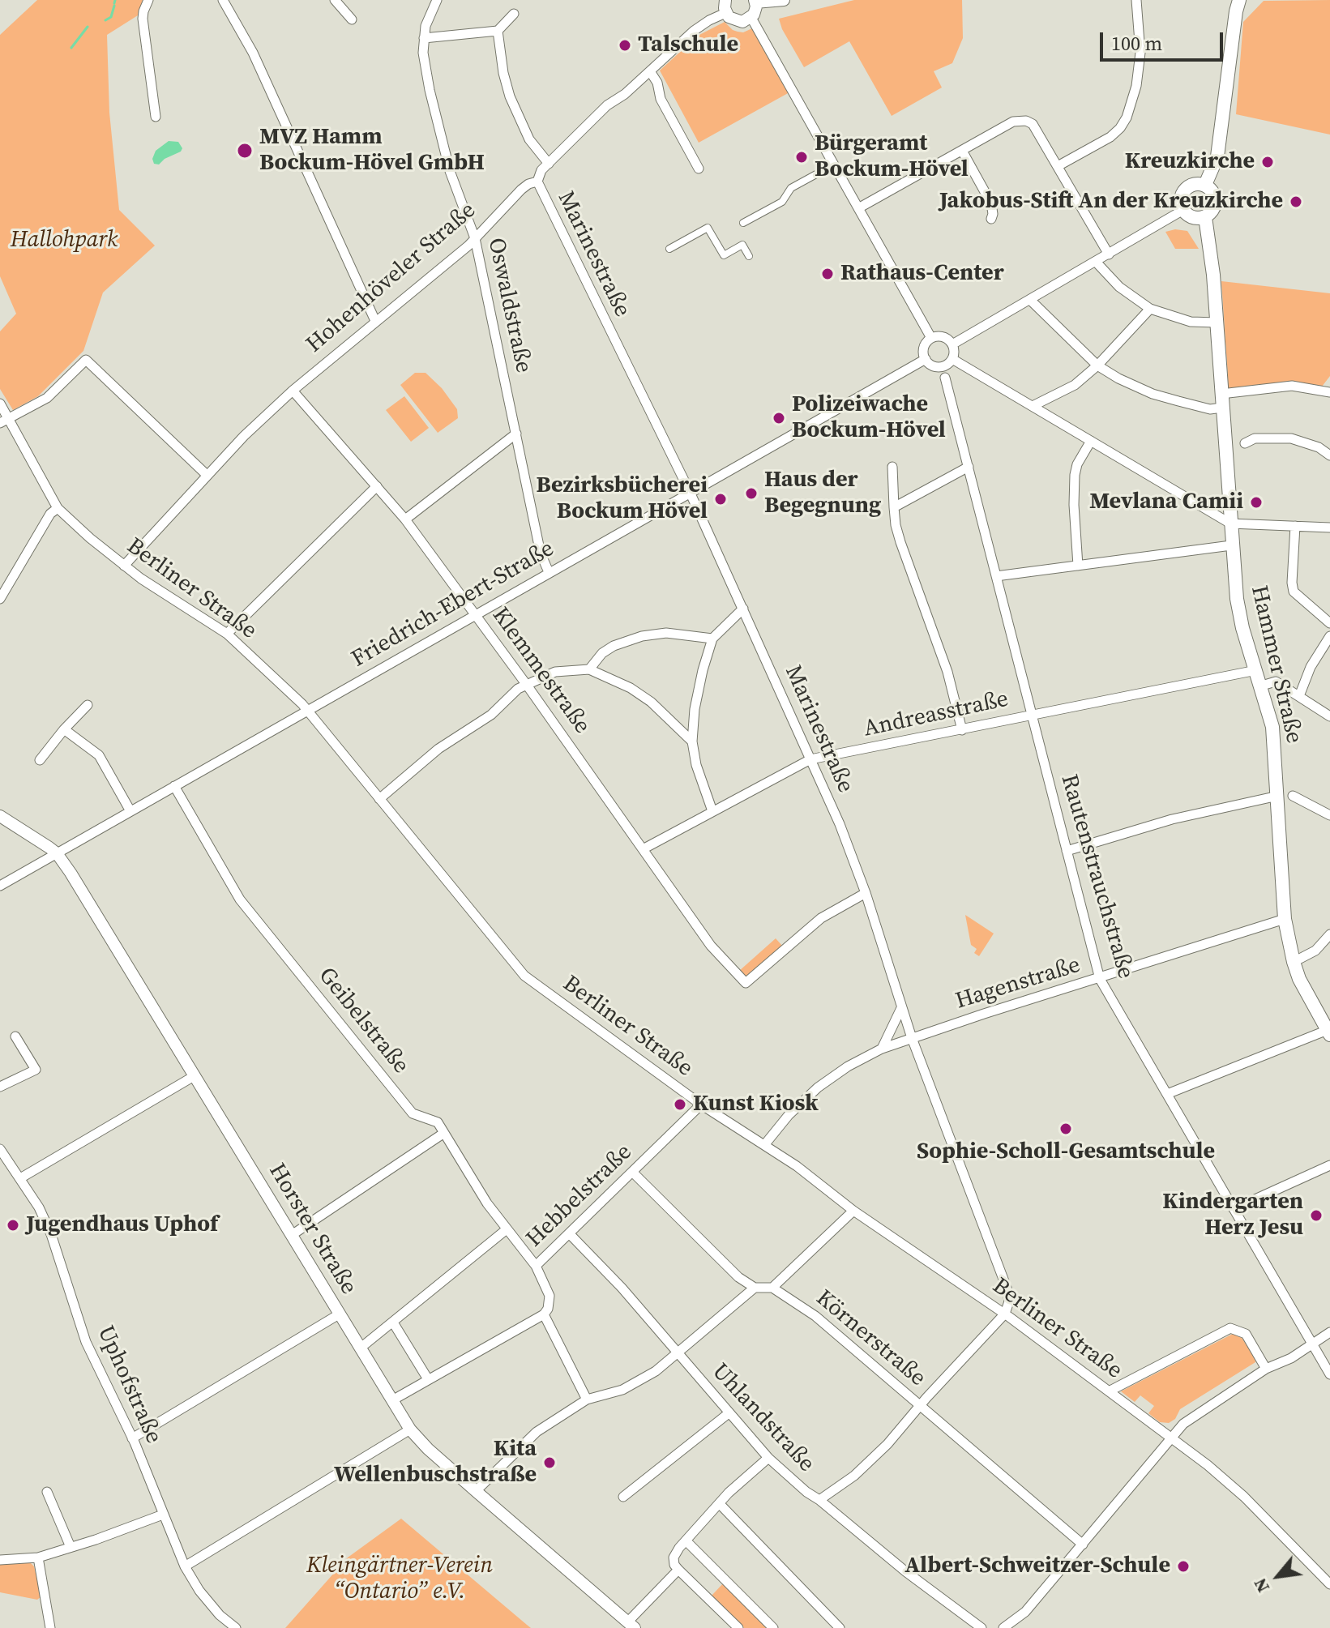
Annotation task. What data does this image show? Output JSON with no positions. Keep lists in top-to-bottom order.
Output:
{
  "streets": {
    "main road": ["Hammer Straße"],
    "street": [
      "Marinestraße",
      "Hohenhöveler Straße",
      "Oswaldstraße",
      "Berliner Straße",
      "Friedrich-Ebert-Straße",
      "Klemmestraße",
      "Andreasstraße",
      "Rautenstrauchstraße",
      "Hagenstraße",
      "Geibelstraße",
      "Hebbelstraße",
      "Horster Straße",
      "Körnerstraße",
      "Uphofstraße",
      "Uhlandstraße"
    ]
  },
  "crossings": [
    ["Marinestraße", "Hohenhöveler Straße"],
    ["Marinestraße", "Berliner Straße"],
    ["Marinestraße", "Friedrich-Ebert-Straße"],
    ["Marinestraße", "Klemmestraße"],
    ["Marinestraße", "Andreasstraße"],
    ["Marinestraße", "Hagenstraße"],
    ["Hohenhöveler Straße", "Oswaldstraße"],
    ["Hohenhöveler Straße", "Berliner Straße"],
    ["Hohenhöveler Straße", "Klemmestraße"],
    ["Oswaldstraße", "Friedrich-Ebert-Straße"],
    ["Berliner Straße", "Friedrich-Ebert-Straße"],
    ["Berliner Straße", "Hebbelstraße"],
    ["Friedrich-Ebert-Straße", "Klemmestraße"],
    ["Friedrich-Ebert-Straße", "Geibelstraße"],
    ["Friedrich-Ebert-Straße", "Horster Straße"],
    ["Hammer Straße", "Andreasstraße"],
    ["Hammer Straße", "Hagenstraße"],
    ["Klemmestraße", "Andreasstraße"],
    ["Andreasstraße", "Rautenstrauchstraße"],
    ["Rautenstrauchstraße", "Hagenstraße"],
    ["Geibelstraße", "Hebbelstraße"],
    ["Hebbelstraße", "Uhlandstraße"]
  ],
  "parks": ["Hallohpark", "Kleingärtner-Verein “Ontario” e.V."],
  "places": [
    "Talschule",
    "MVZ Hamm Bockum-Hövel GmbH",
    "Bürgeramt Bockum-Hövel",
    "Kreuzkirche",
    "Jakobus-Stift An der Kreuzkirche",
    "Rathaus-Center",
    "Polizeiwache Bockum-Hövel",
    "Haus der Begegnung",
    "Bezirksbücherei Bockum Hövel",
    "Mevlana Camii",
    "Kunst Kiosk",
    "Sophie-Scholl-Gesamtschule",
    "Kindergarten Herz Jesu",
    "Jugendhaus Uphof",
    "Kita Wellenbuschstraße",
    "Albert-Schweitzer-Schule"
  ],
  "scale_bar": "100 m",
  "north": "bottom left"
}
